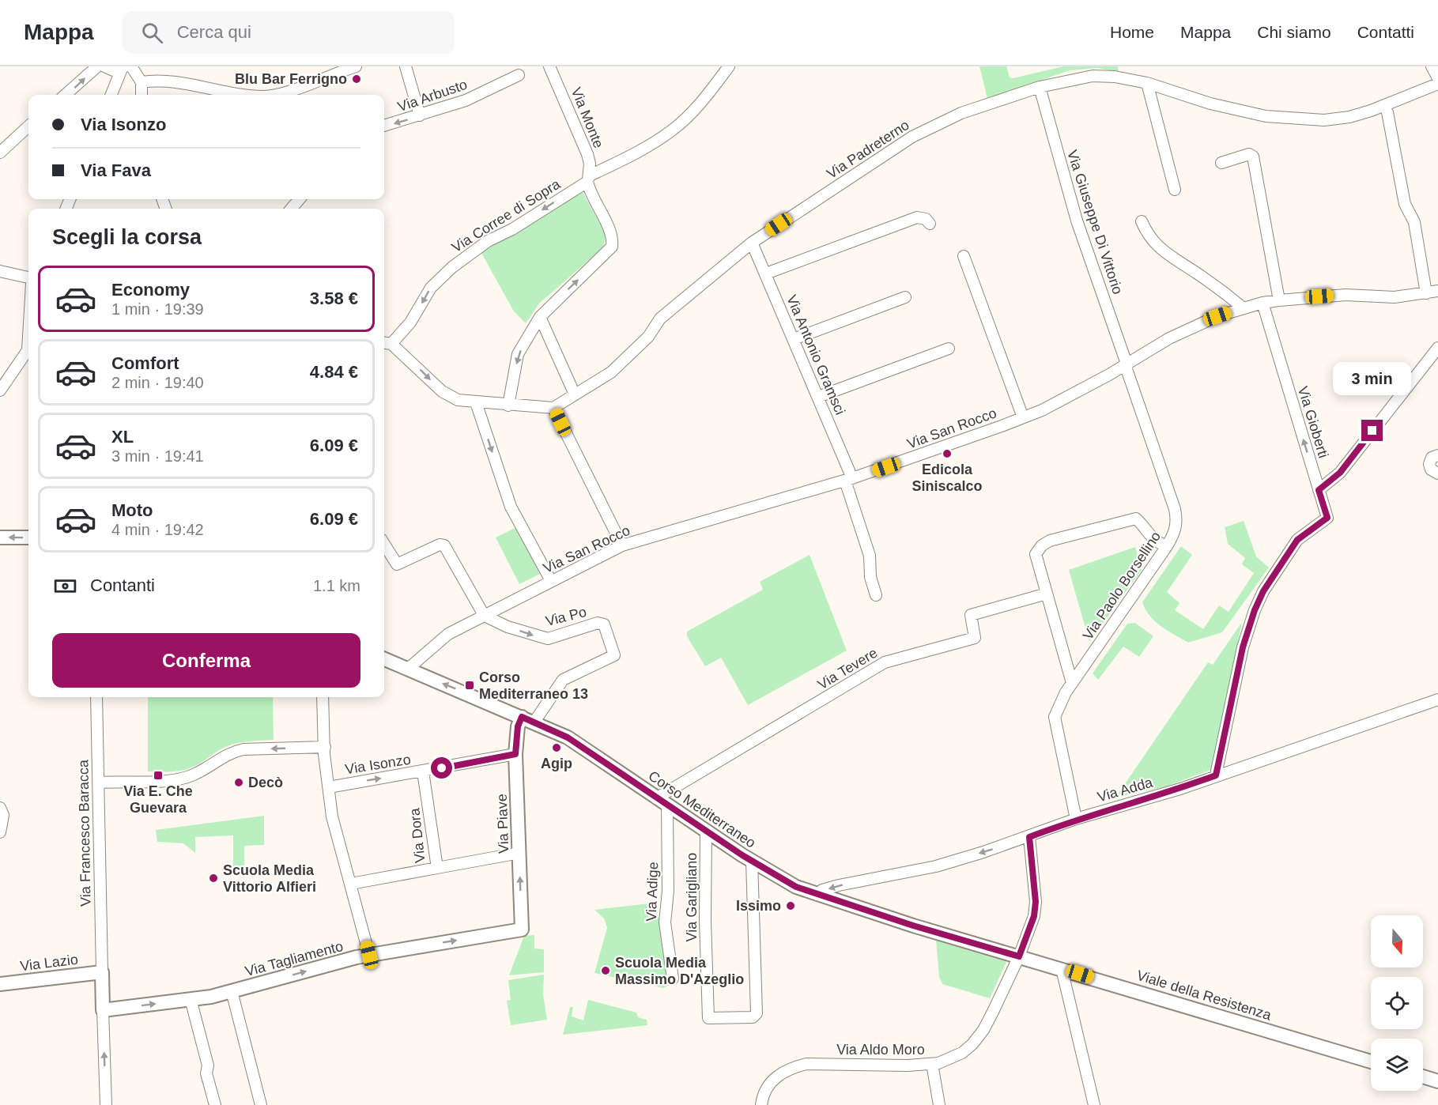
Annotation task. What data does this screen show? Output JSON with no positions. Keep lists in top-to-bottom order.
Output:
{
  "streets": {
    "main road": [
      "Corso Mediterraneo",
      "Via Piave",
      "Via Tagliamento",
      "Via Lazio",
      "Viale della Resistenza"
    ],
    "street": [
      "Via Arbusto",
      "Via Monte",
      "Via Padreterno",
      "Via Corree di Sopra",
      "Via Giuseppe Di Vittorio",
      "Via Antonio Gramsci",
      "Via Gioberti",
      "Via San Rocco",
      "Via Paolo Borsellino",
      "Via Po",
      "Via Tevere",
      "Via Isonzo",
      "Via Adda",
      "Via Francesco Baracca",
      "Via Dora",
      "Via Adige",
      "Via Garigliano",
      "Via Aldo Moro"
    ]
  },
  "crossings": [
    ["Via Monte", "Via Corree di Sopra"],
    ["Via Padreterno", "Via Giuseppe Di Vittorio"],
    ["Via Padreterno", "Via Antonio Gramsci"],
    ["Via Giuseppe Di Vittorio", "Via San Rocco"],
    ["Via Giuseppe Di Vittorio", "Via Paolo Borsellino"],
    ["Via Antonio Gramsci", "Via San Rocco"],
    ["Via Gioberti", "Via San Rocco"],
    ["Via Gioberti", "Via Adda"],
    ["Via San Rocco", "Via Paolo Borsellino"],
    ["Via San Rocco", "Via Po"],
    ["Via San Rocco", "Corso Mediterraneo"],
    ["Via Paolo Borsellino", "Via Adda"],
    ["Via Po", "Corso Mediterraneo"],
    ["Via Tevere", "Corso Mediterraneo"],
    ["Via Tevere", "Via Adige"],
    ["Via Isonzo", "Via Piave"],
    ["Via Isonzo", "Via Dora"],
    ["Via Adda", "Corso Mediterraneo"],
    ["Via Adda", "Via Aldo Moro"],
    ["Corso Mediterraneo", "Via Piave"],
    ["Corso Mediterraneo", "Via Adige"],
    ["Corso Mediterraneo", "Via Garigliano"],
    ["Corso Mediterraneo", "Viale della Resistenza"],
    ["Corso Mediterraneo", "Via Aldo Moro"],
    ["Via Piave", "Via Tagliamento"],
    ["Via Francesco Baracca", "Via Lazio"],
    ["Viale della Resistenza", "Via Aldo Moro"]
  ],
  "one_way": [
    "Via Monte",
    "Via Corree di Sopra",
    "Via Gioberti",
    "Via Isonzo",
    "Via Piave",
    "Via Tagliamento"
  ],
  "places": {
    "other": [
      "Blu Bar Ferrigno",
      "Edicola Siniscalco",
      "Agip",
      "Decò",
      "Scuola Media Vittorio Alfieri",
      "Issimo",
      "Scuola Media Massimo D'Azeglio"
    ],
    "transit": ["Corso Mediterraneo 13", "Via E. Che Guevara"]
  },
  "north": "bottom",
  "page": {
    "header": "Mappa",
    "search": "Cerca qui",
    "nav": [
      "Home",
      "Mappa",
      "Chi siamo",
      "Contatti"
    ],
    "banner": ["Via Isonzo", "Via Fava"],
    "heading": "Scegli la corsa",
    "list": [
      {
        "name": "Economy",
        "note": "1 min · 19:39",
        "value": "3.58 €"
      },
      {
        "name": "Comfort",
        "note": "2 min · 19:40",
        "value": "4.84 €"
      },
      {
        "name": "XL",
        "note": "3 min · 19:41",
        "value": "6.09 €"
      },
      {
        "name": "Moto",
        "note": "4 min · 19:42",
        "value": "6.09 €"
      }
    ],
    "bubble": "3 min",
    "pay": ["Contanti", "1.1 km"],
    "buttons": "Conferma"
  }
}
